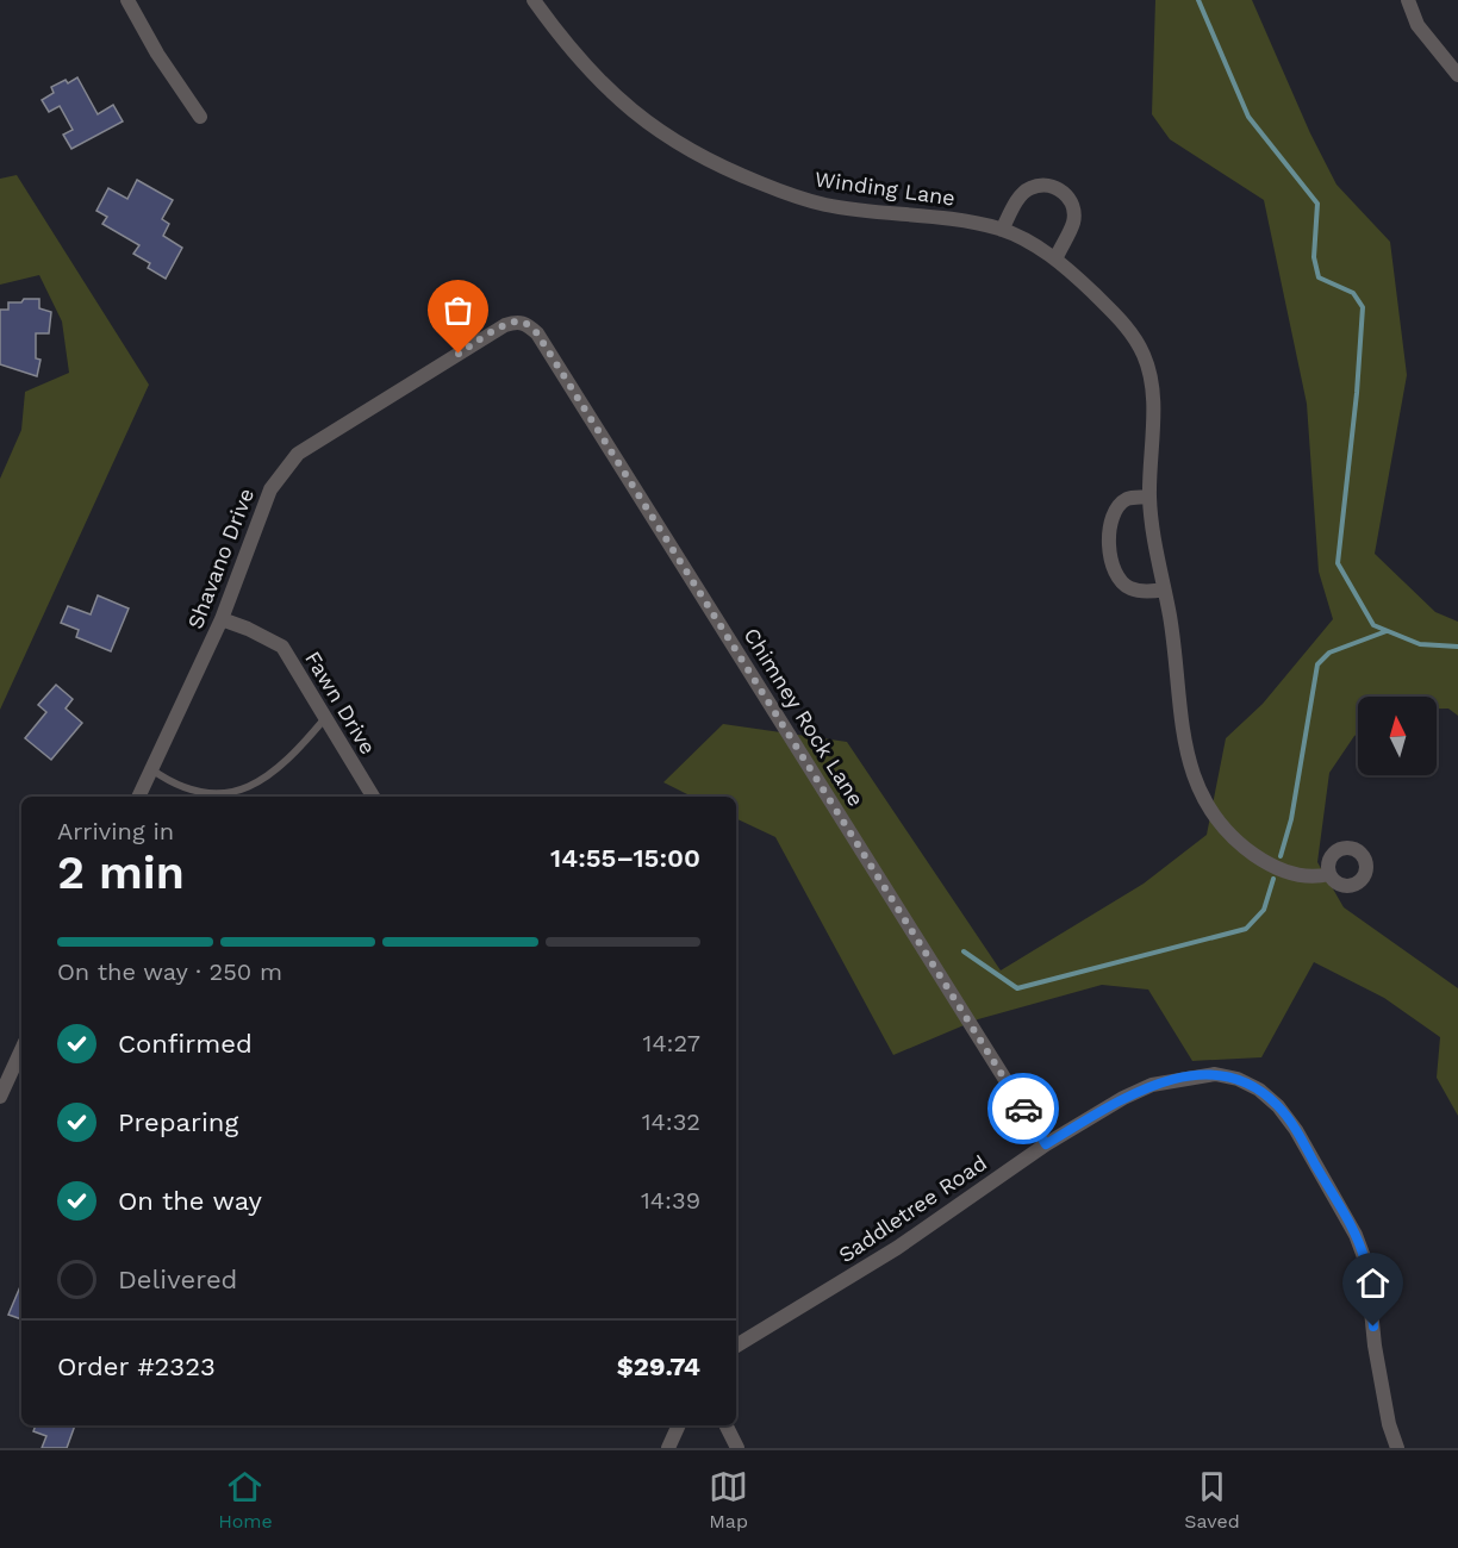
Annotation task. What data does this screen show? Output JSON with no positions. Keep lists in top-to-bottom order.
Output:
{
  "streets": {
    "street": [
      "Winding Lane",
      "Shavano Drive",
      "Fawn Drive",
      "Chimney Rock Lane",
      "Saddletree Road"
    ]
  },
  "crossings": [
    ["Shavano Drive", "Fawn Drive"],
    ["Shavano Drive", "Chimney Rock Lane"],
    ["Chimney Rock Lane", "Saddletree Road"]
  ],
  "north": "top",
  "page": {
    "heading": ["2 min", "Arriving in", "14:55–15:00"],
    "panel": ["Order #2323", "$29.74"],
    "bar": "On the way · 250 m",
    "list": [
      ["Confirmed", "14:27"],
      ["Preparing", "14:32"],
      ["On the way", "14:39"],
      "Delivered"
    ],
    "tabs": ["Home", "Map", "Saved"]
  }
}
